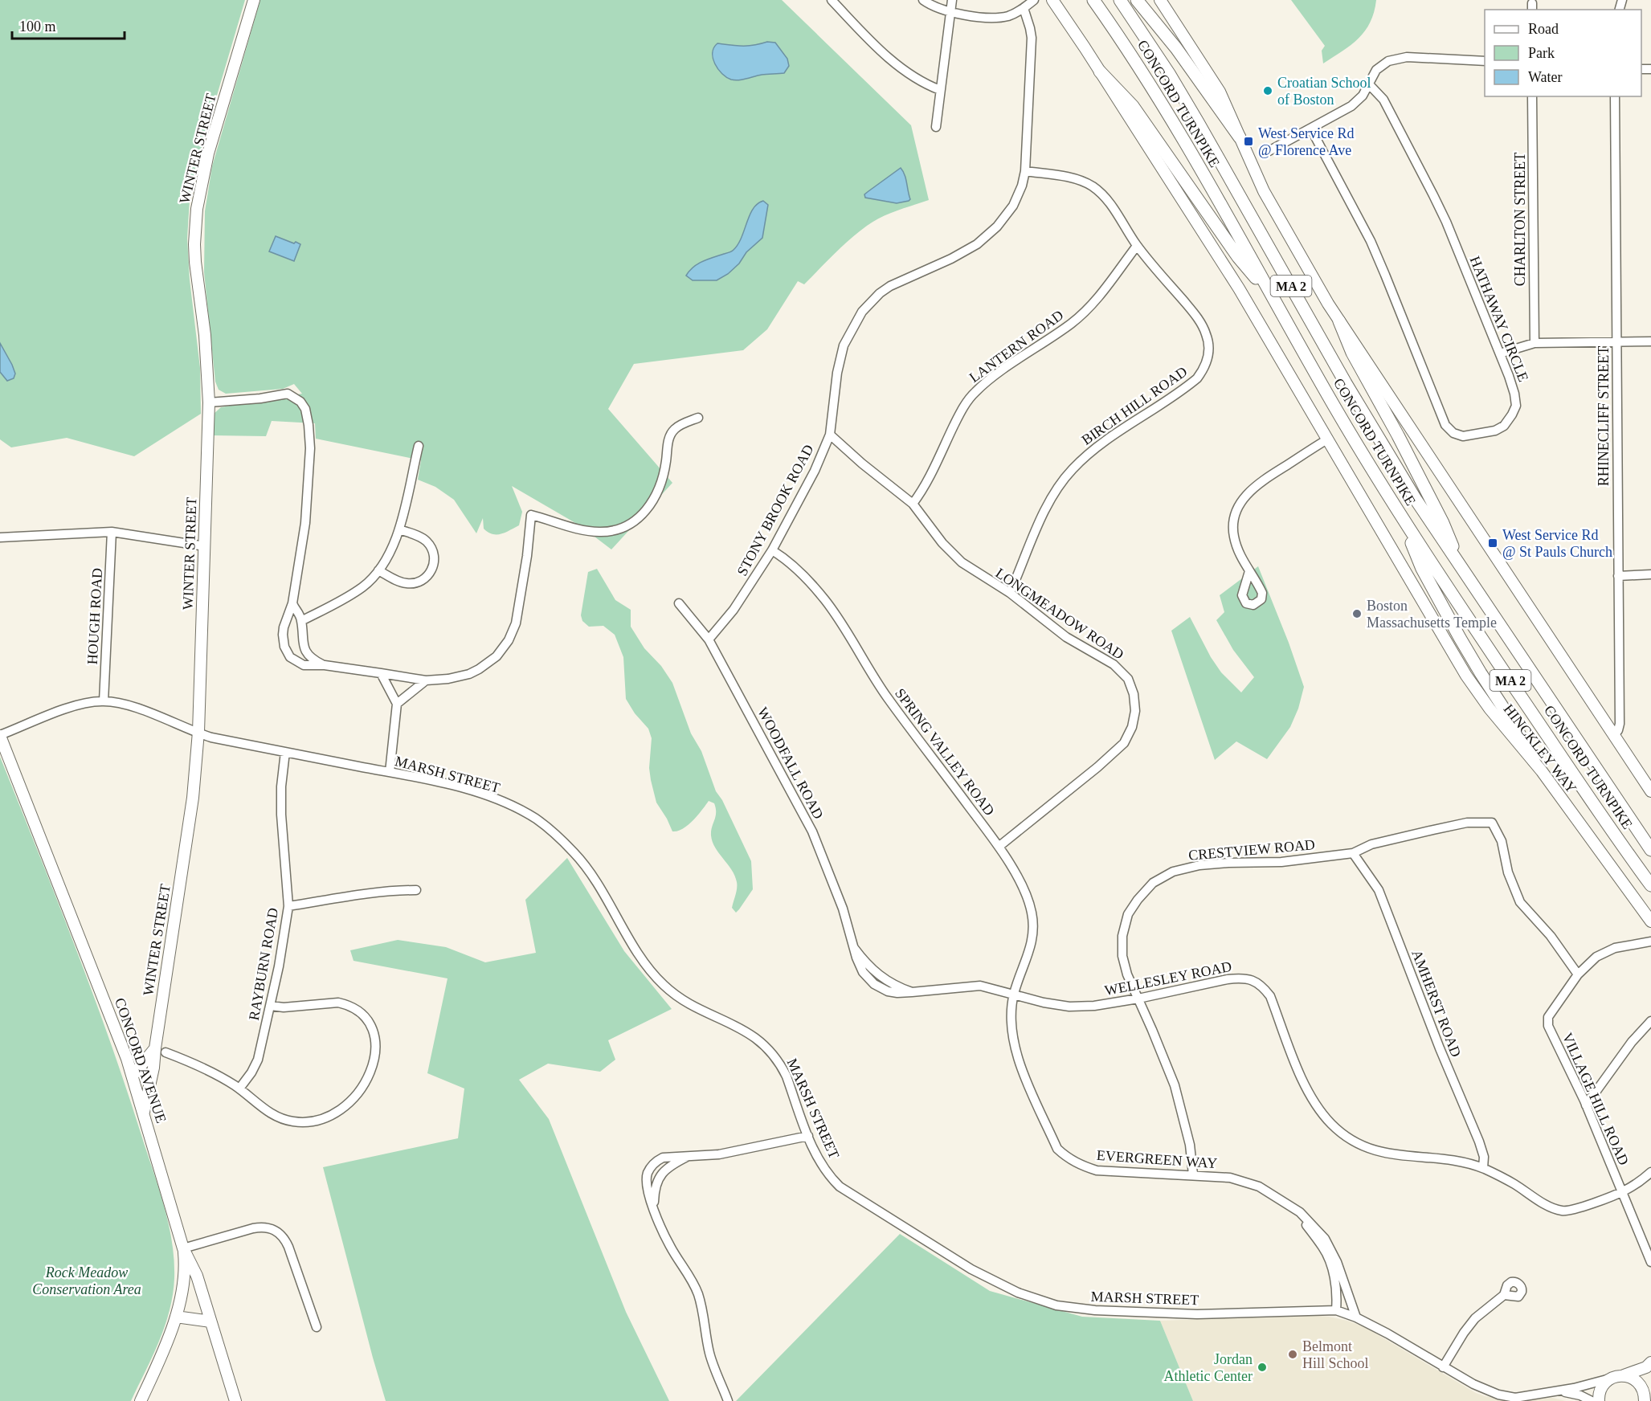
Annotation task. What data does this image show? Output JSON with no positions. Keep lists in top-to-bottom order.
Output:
{
  "streets": {
    "highway": ["CONCORD TURNPIKE", "MA 2"],
    "main road": ["WINTER STREET", "HINCKLEY WAY", "CONCORD AVENUE"],
    "street": [
      "CHARLTON STREET",
      "HATHAWAY CIRCLE",
      "LANTERN ROAD",
      "BIRCH HILL ROAD",
      "RHINECLIFF STREET",
      "STONY BROOK ROAD",
      "LONGMEADOW ROAD",
      "HOUGH ROAD",
      "SPRING VALLEY ROAD",
      "WOODFALL ROAD",
      "MARSH STREET",
      "CRESTVIEW ROAD",
      "RAYBURN ROAD",
      "WELLESLEY ROAD",
      "AMHERST ROAD",
      "VILLAGE HILL ROAD",
      "EVERGREEN WAY"
    ]
  },
  "crossings": [
    ["WINTER STREET", "MARSH STREET"],
    ["WINTER STREET", "CONCORD AVENUE"],
    ["LANTERN ROAD", "BIRCH HILL ROAD"],
    ["LANTERN ROAD", "LONGMEADOW ROAD"],
    ["BIRCH HILL ROAD", "STONY BROOK ROAD"],
    ["BIRCH HILL ROAD", "LONGMEADOW ROAD"],
    ["STONY BROOK ROAD", "LONGMEADOW ROAD"],
    ["STONY BROOK ROAD", "SPRING VALLEY ROAD"],
    ["STONY BROOK ROAD", "WOODFALL ROAD"],
    ["LONGMEADOW ROAD", "SPRING VALLEY ROAD"],
    ["HOUGH ROAD", "MARSH STREET"],
    ["SPRING VALLEY ROAD", "WOODFALL ROAD"],
    ["SPRING VALLEY ROAD", "WELLESLEY ROAD"],
    ["SPRING VALLEY ROAD", "EVERGREEN WAY"],
    ["WOODFALL ROAD", "WELLESLEY ROAD"],
    ["WOODFALL ROAD", "EVERGREEN WAY"],
    ["MARSH STREET", "RAYBURN ROAD"],
    ["MARSH STREET", "CONCORD AVENUE"],
    ["MARSH STREET", "EVERGREEN WAY"],
    ["CRESTVIEW ROAD", "WELLESLEY ROAD"],
    ["CRESTVIEW ROAD", "AMHERST ROAD"],
    ["CRESTVIEW ROAD", "VILLAGE HILL ROAD"],
    ["CRESTVIEW ROAD", "EVERGREEN WAY"],
    ["WELLESLEY ROAD", "AMHERST ROAD"],
    ["WELLESLEY ROAD", "VILLAGE HILL ROAD"],
    ["WELLESLEY ROAD", "EVERGREEN WAY"]
  ],
  "parks": ["Rock Meadow Conservation Area"],
  "places": {
    "other": [
      "Croatian School of Boston",
      "Boston Massachusetts Temple",
      "Belmont Hill School",
      "Jordan Athletic Center"
    ],
    "transit": ["West Service Rd @ Florence Ave", "West Service Rd @ St Pauls Church"]
  },
  "legend": ["Road", "Park", "Water"],
  "scale_bar": "100 m"
}
